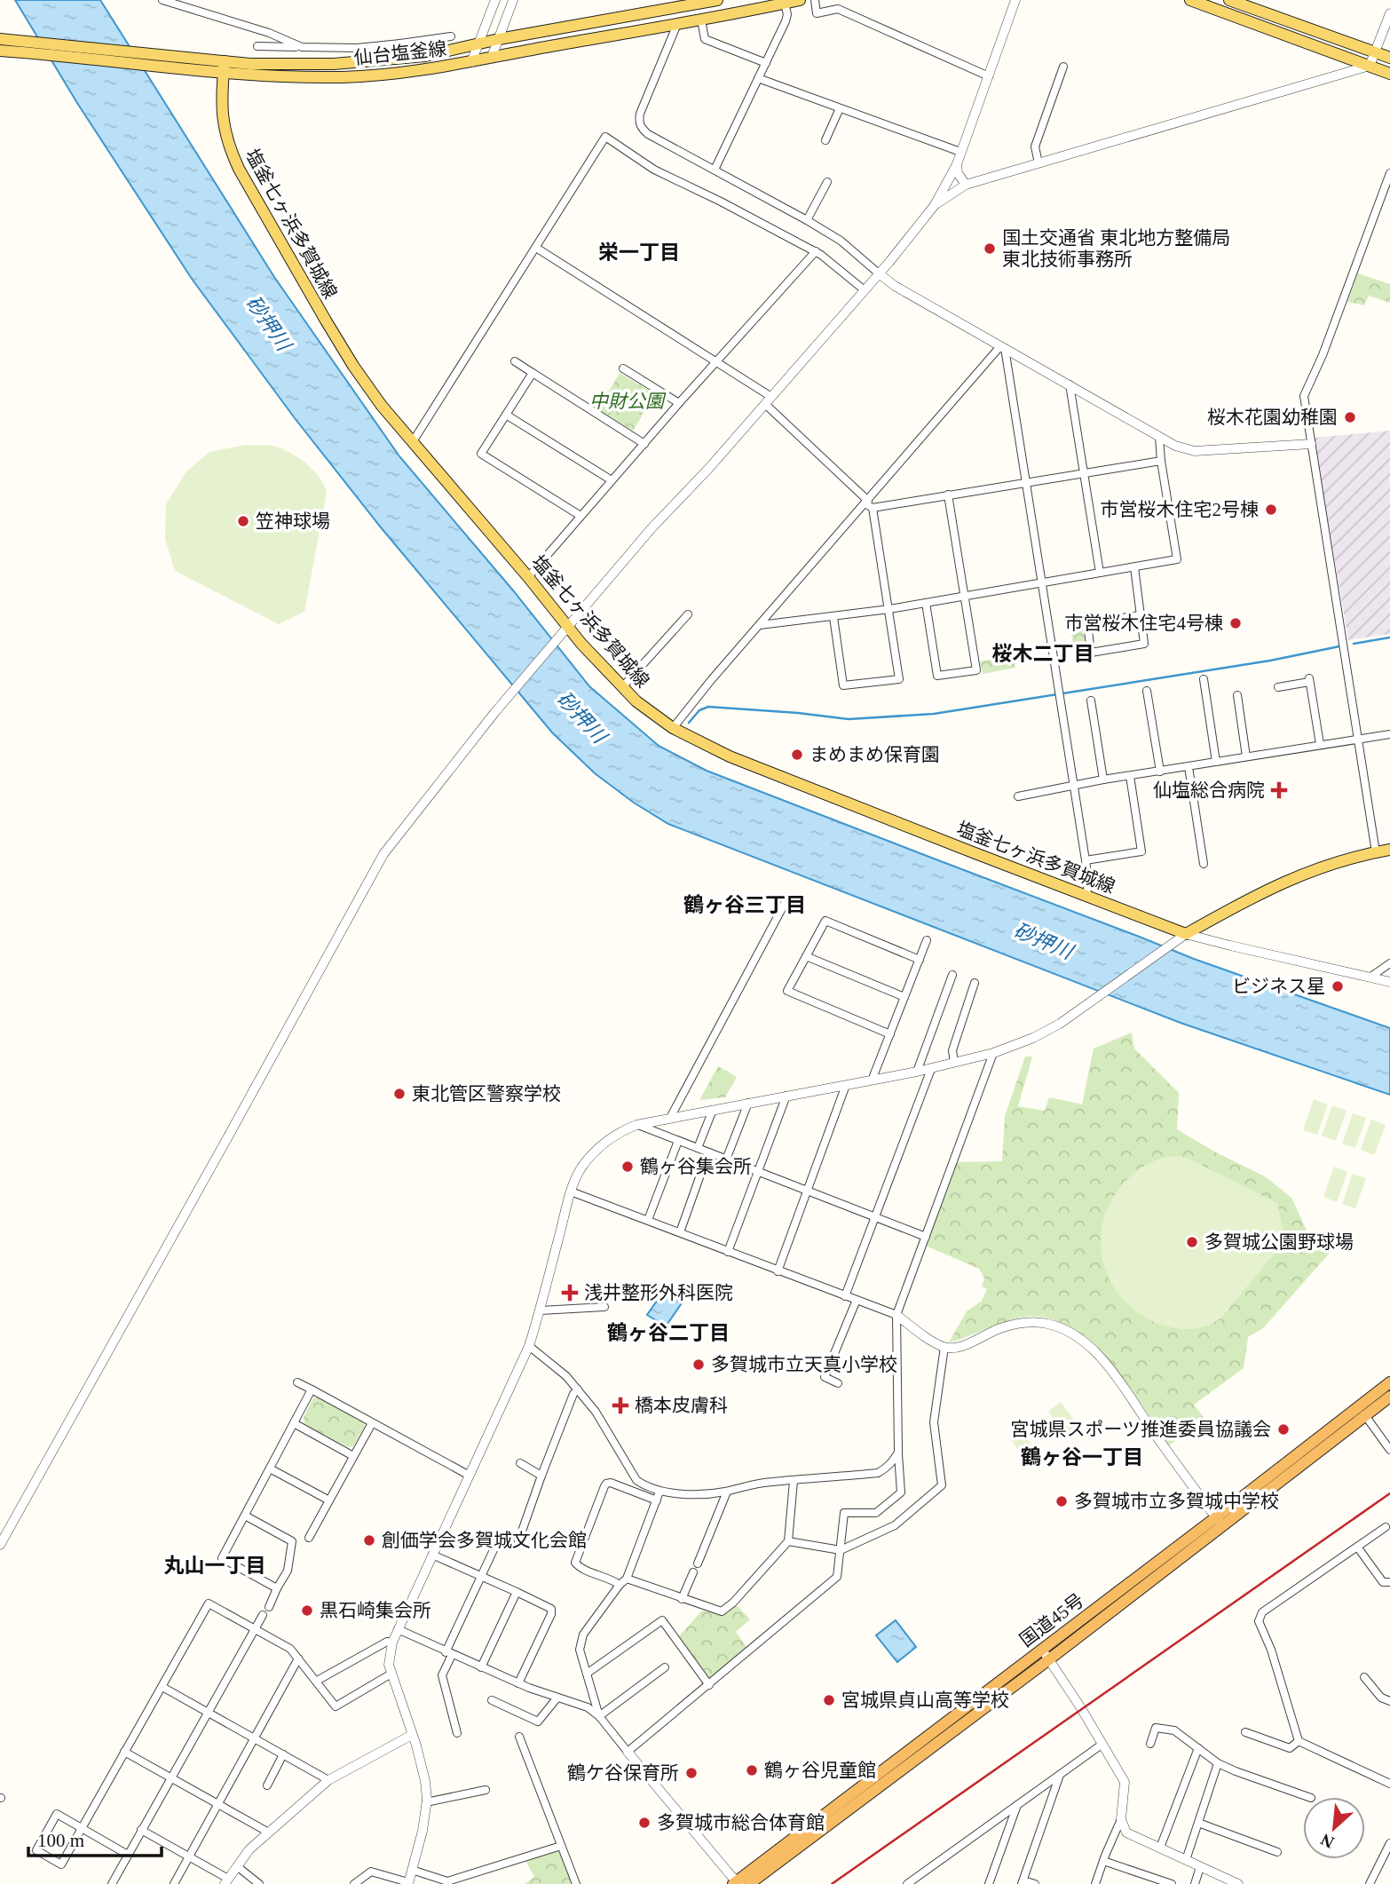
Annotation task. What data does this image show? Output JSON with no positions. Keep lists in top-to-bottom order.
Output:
{
  "streets": {
    "highway": ["国道45号"],
    "main road": ["仙台塩釜線", "塩釜七ヶ浜多賀城線"]
  },
  "crossings": [
    ["仙台塩釜線", "塩釜七ヶ浜多賀城線"]
  ],
  "districts": [
    "栄一丁目",
    "桜木二丁目",
    "鶴ヶ谷三丁目",
    "鶴ヶ谷二丁目",
    "鶴ヶ谷一丁目",
    "丸山一丁目"
  ],
  "water": ["砂押川"],
  "parks": ["中財公園"],
  "places": {
    "other": [
      "国土交通省 東北地方整備局 東北技術事務所",
      "桜木花園幼稚園",
      "市営桜木住宅2号棟",
      "笠神球場",
      "市営桜木住宅4号棟",
      "まめまめ保育園",
      "ビジネス星",
      "東北管区警察学校",
      "鶴ヶ谷集会所",
      "多賀城公園野球場",
      "多賀城市立天真小学校",
      "宮城県スポーツ推進委員協議会",
      "多賀城市立多賀城中学校",
      "創価学会多賀城文化会館",
      "黒石崎集会所",
      "宮城県貞山高等学校",
      "鶴ヶ谷児童館",
      "鶴ケ谷保育所",
      "多賀城市総合体育館"
    ],
    "health": ["仙塩総合病院", "浅井整形外科医院", "橋本皮膚科"]
  },
  "scale_bar": "100 m",
  "north": "bottom left"
}
